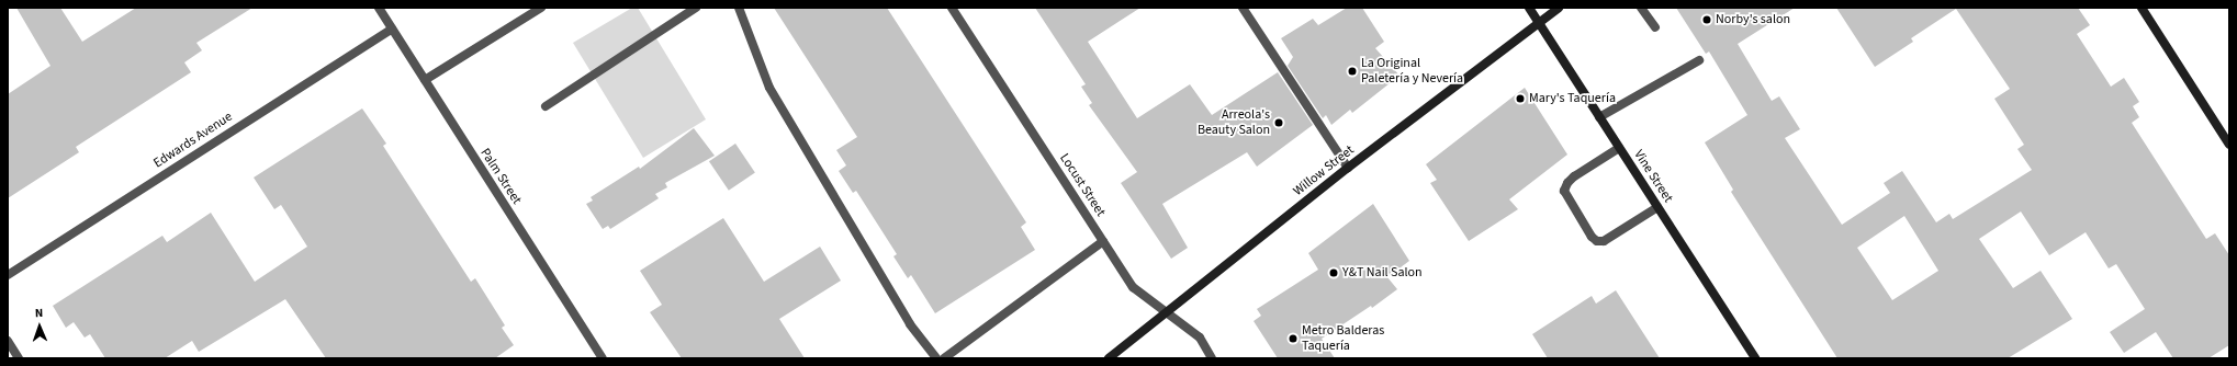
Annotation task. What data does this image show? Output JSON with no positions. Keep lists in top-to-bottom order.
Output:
{
  "streets": {
    "main road": ["Willow Street", "Vine Street"],
    "street": ["Edwards Avenue", "Palm Street", "Locust Street"]
  },
  "crossings": [
    ["Edwards Avenue", "Palm Street"],
    ["Willow Street", "Vine Street"],
    ["Willow Street", "Locust Street"]
  ],
  "places": [
    "Norby's salon",
    "La Original Paletería y Nevería",
    "Mary's Taquería",
    "Arreola's Beauty Salon",
    "Y&T Nail Salon",
    "Metro Balderas Taquería"
  ],
  "north": "top"
}
